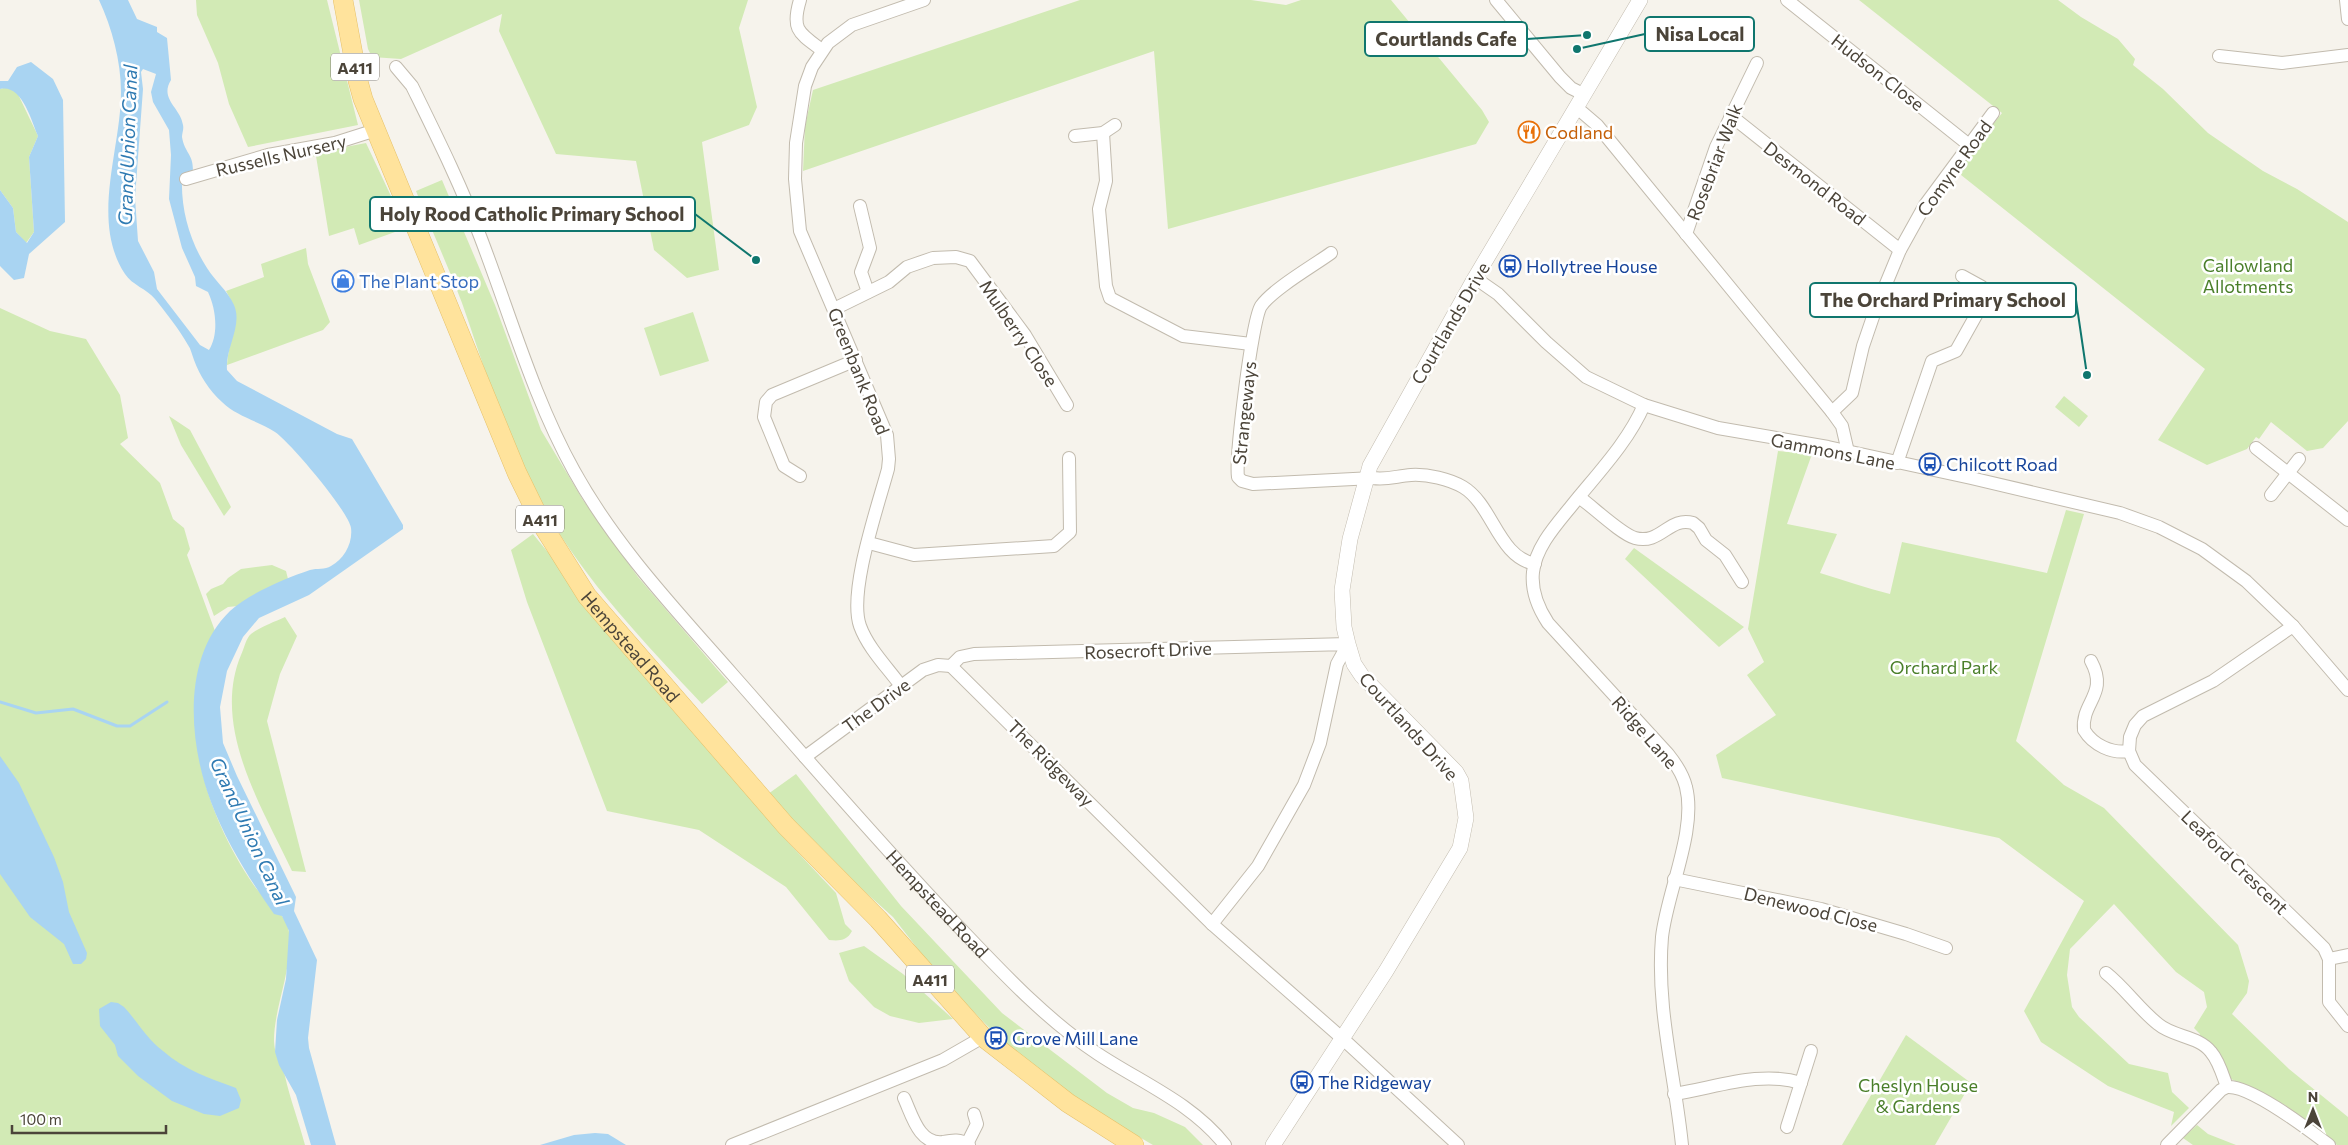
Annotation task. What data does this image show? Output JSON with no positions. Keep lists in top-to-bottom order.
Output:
{
  "streets": {
    "main road": ["A411", "Hempstead Road"],
    "street": [
      "Hudson Close",
      "Russells Nursery",
      "Rosebriar Walk",
      "Comyne Road",
      "Desmond Road",
      "Courtlands Drive",
      "Mulberry Close",
      "Greenbank Road",
      "Strangeways",
      "Gammons Lane",
      "Rosecroft Drive",
      "The Drive",
      "Ridge Lane",
      "The Ridgeway",
      "Leaford Crescent",
      "Denewood Close"
    ]
  },
  "crossings": [
    ["Hudson Close", "Comyne Road"],
    ["Russells Nursery", "Hempstead Road"],
    ["Rosebriar Walk", "Desmond Road"],
    ["Comyne Road", "Desmond Road"],
    ["Courtlands Drive", "Strangeways"],
    ["Courtlands Drive", "Gammons Lane"],
    ["Courtlands Drive", "Rosecroft Drive"],
    ["Courtlands Drive", "The Ridgeway"],
    ["Greenbank Road", "The Drive"],
    ["Gammons Lane", "Ridge Lane"],
    ["Hempstead Road", "The Drive"],
    ["Rosecroft Drive", "The Drive"],
    ["Rosecroft Drive", "The Ridgeway"],
    ["The Drive", "The Ridgeway"],
    ["Ridge Lane", "Denewood Close"]
  ],
  "water": ["Grand Union Canal"],
  "parks": ["Callowland Allotments", "Orchard Park", "Cheslyn House & Gardens"],
  "places": {
    "other": [
      "Courtlands Cafe",
      "Nisa Local",
      "Holy Rood Catholic Primary School",
      "The Orchard Primary School"
    ],
    "restaurant": ["Codland"],
    "bus stop": [
      "Hollytree House",
      "Chilcott Road",
      "Grove Mill Lane",
      "The Ridgeway"
    ],
    "shop": ["The Plant Stop"]
  },
  "scale_bar": "100 m",
  "north": "top"
}
